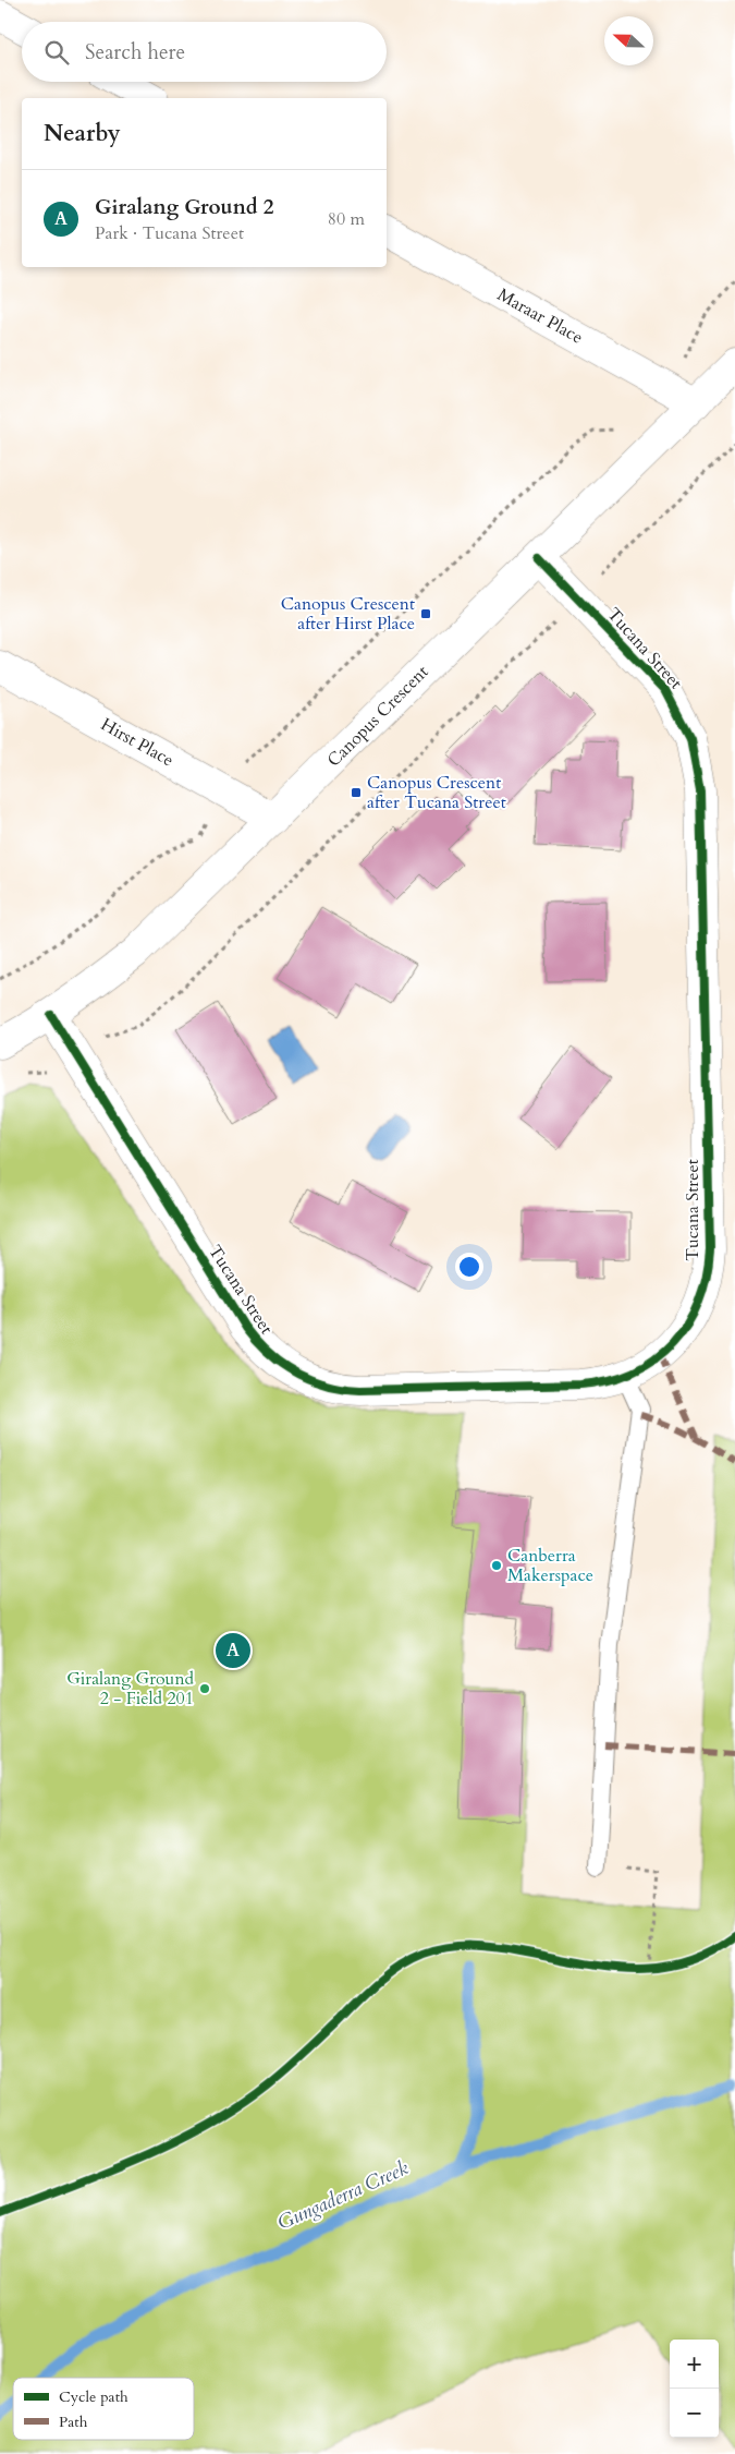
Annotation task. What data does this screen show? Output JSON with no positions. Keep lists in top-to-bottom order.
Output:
{
  "streets": {
    "street": [
      "Maraar Place",
      "Tucana Street",
      "Canopus Crescent",
      "Hirst Place"
    ]
  },
  "crossings": [
    ["Maraar Place", "Canopus Crescent"],
    ["Tucana Street", "Canopus Crescent"],
    ["Canopus Crescent", "Hirst Place"]
  ],
  "water": ["Gungaderra Creek"],
  "places": {
    "transit": ["Canopus Crescent after Hirst Place", "Canopus Crescent after Tucana Street"],
    "other": ["Canberra Makerspace", "Giralang Ground 2 - Field 201"]
  },
  "legend": ["Cycle path", "Path"],
  "north": "left",
  "page": {
    "search": "Search here",
    "heading": "Nearby",
    "list": [
      {
        "mark": "A",
        "name": "Giralang Ground 2",
        "note": "Park · Tucana Street",
        "value": "80 m"
      }
    ],
    "pins": "A",
    "map_buttons": ["+", "−"]
  }
}
